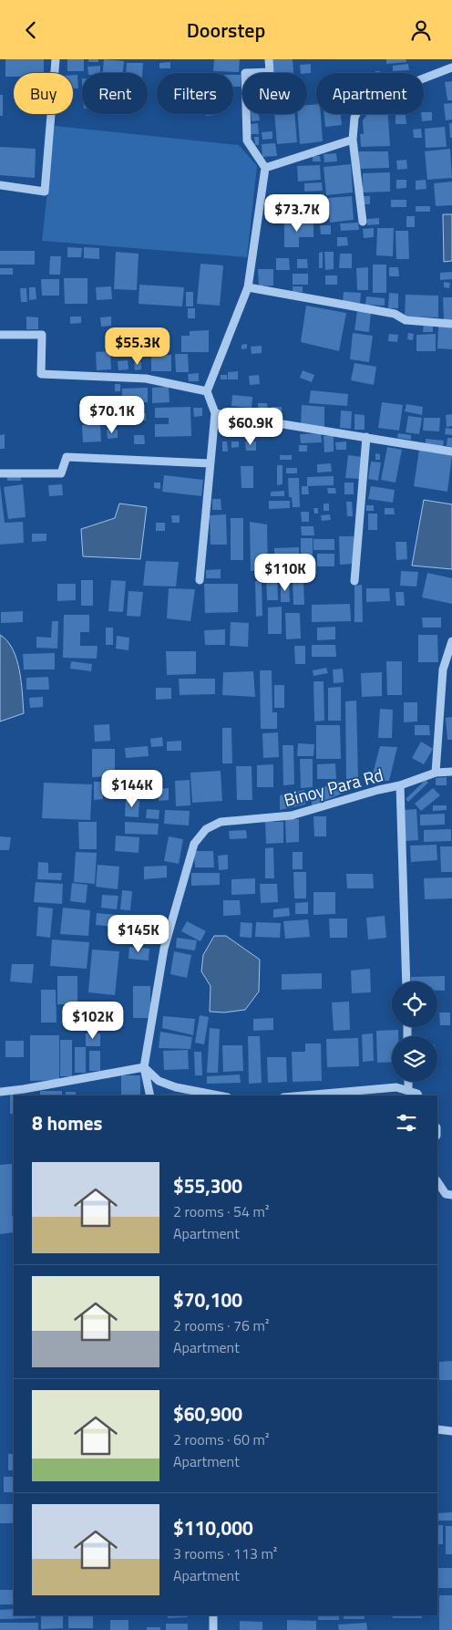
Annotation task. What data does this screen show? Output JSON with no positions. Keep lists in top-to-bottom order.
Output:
{
  "streets": {
    "street": ["Binoy Para Rd"]
  },
  "page": {
    "header": "Doorstep",
    "chip": [
      "Buy",
      "Rent",
      "Filters",
      "New",
      "Apartment"
    ],
    "price": [
      "$73.7K",
      "$55.3K",
      "$70.1K",
      "$60.9K",
      "$110K",
      "$144K",
      "$145K",
      "$102K"
    ],
    "heading": "8 homes",
    "list": [
      {
        "name": "$55,300",
        "note": "2 rooms · 54 m² · Apartment"
      },
      {
        "name": "$70,100",
        "note": "2 rooms · 76 m² · Apartment"
      },
      {
        "name": "$60,900",
        "note": "2 rooms · 60 m² · Apartment"
      },
      {
        "name": "$110,000",
        "note": "3 rooms · 113 m² · Apartment"
      }
    ]
  }
}
